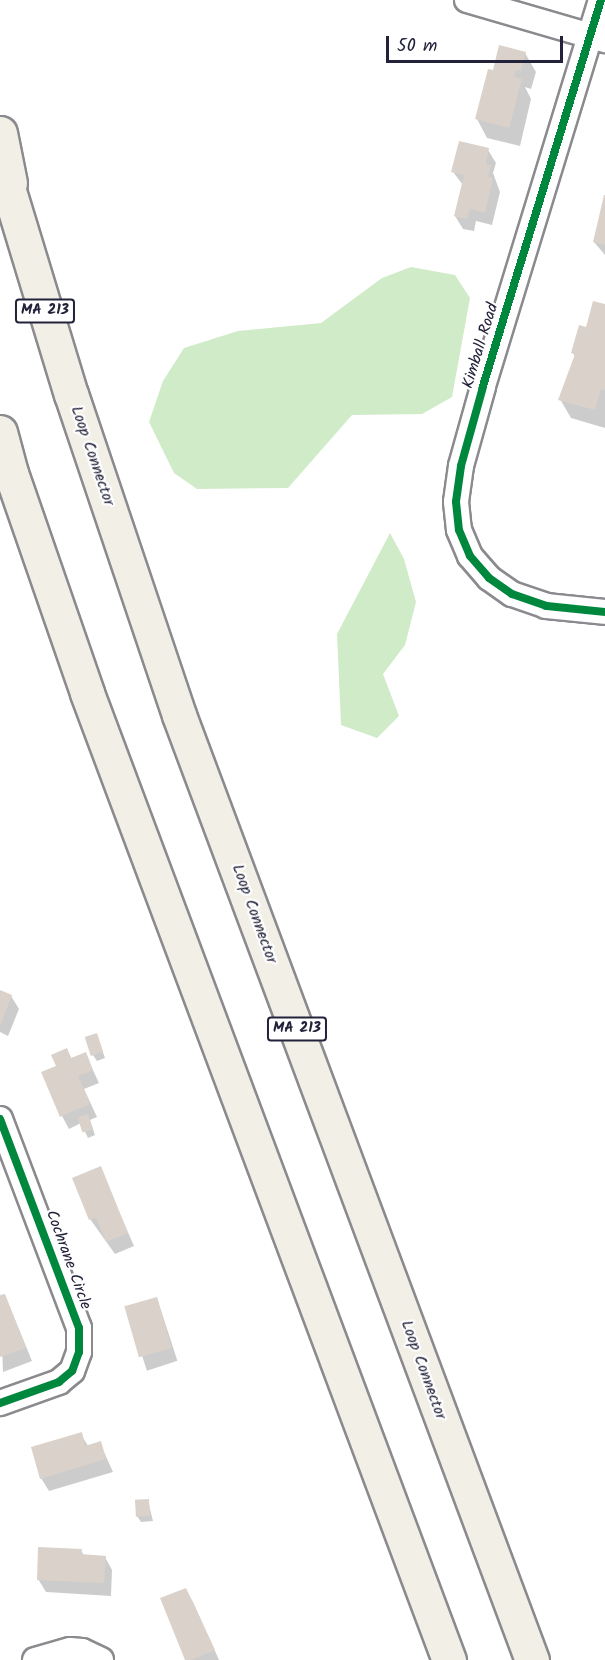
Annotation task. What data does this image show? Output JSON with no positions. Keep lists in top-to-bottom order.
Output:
{
  "streets": {
    "highway": ["MA 213", "Loop Connector"],
    "street": ["Kimball Road", "Cochrane Circle"]
  },
  "scale_bar": "50 m"
}
